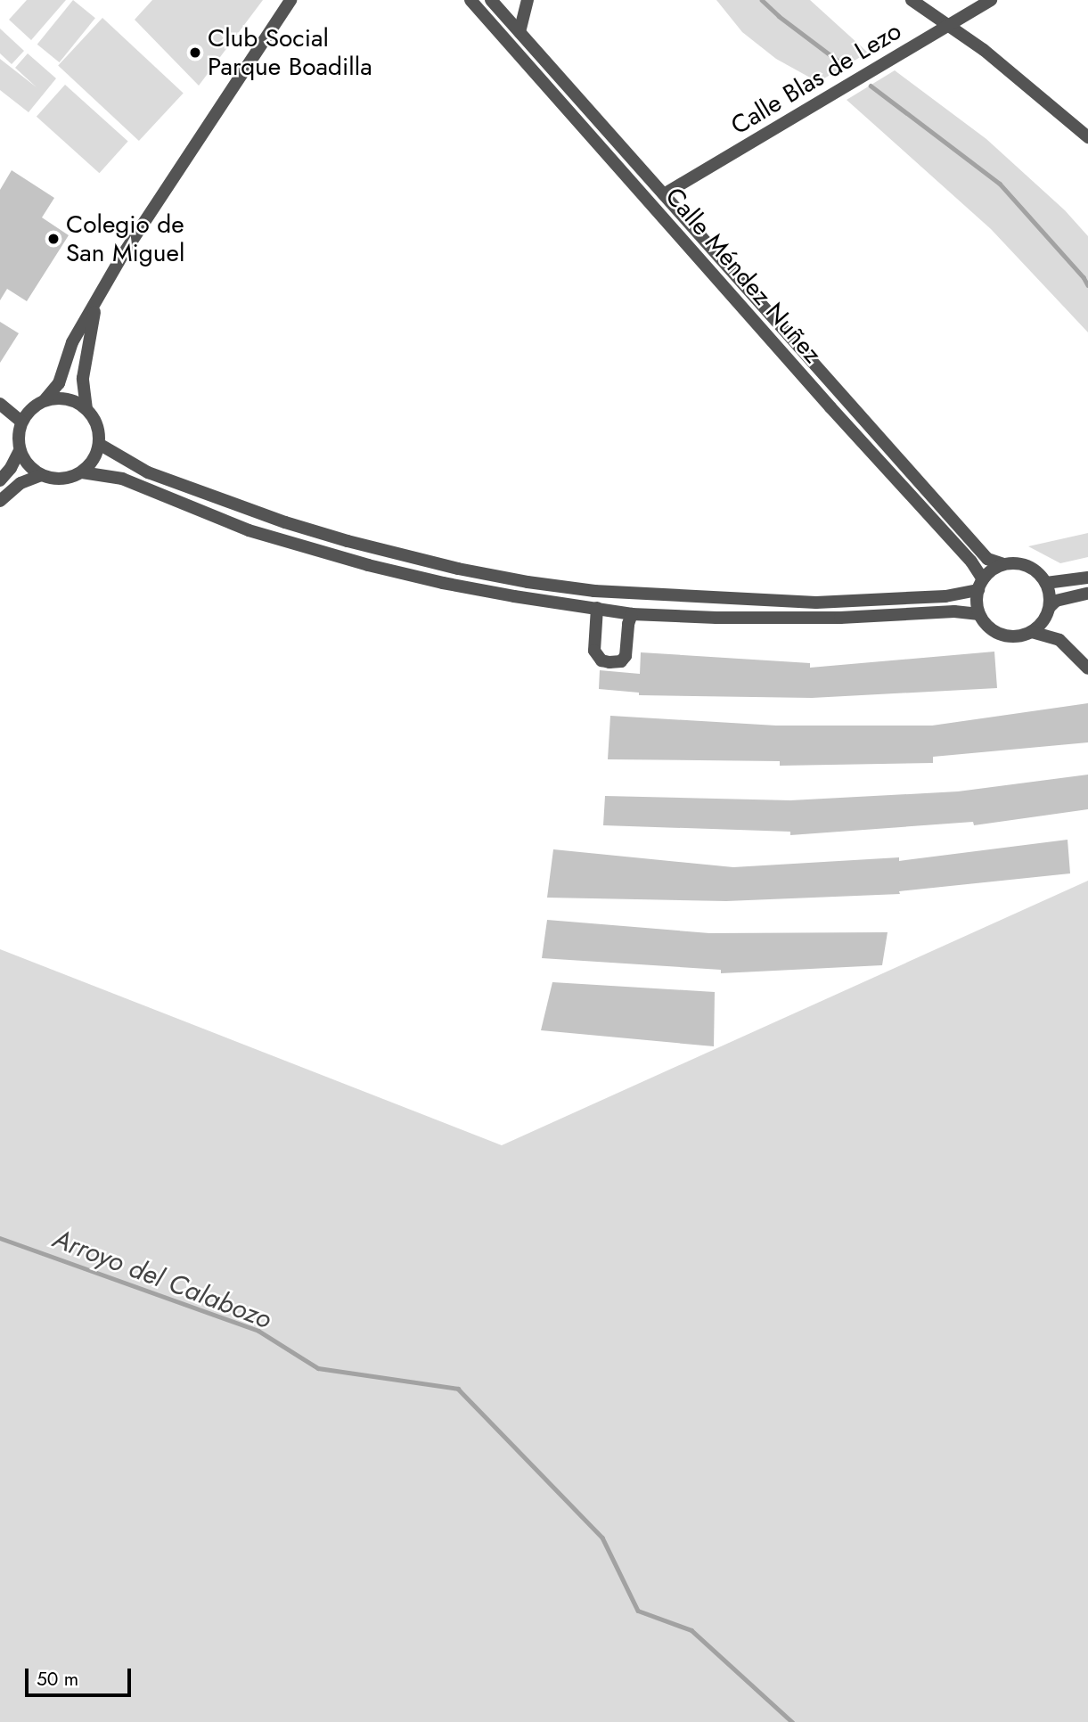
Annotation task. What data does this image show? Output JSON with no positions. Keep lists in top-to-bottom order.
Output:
{
  "streets": {
    "street": ["Calle Blas de Lezo", "Calle Méndez Nuñez"]
  },
  "crossings": [
    ["Calle Blas de Lezo", "Calle Méndez Nuñez"]
  ],
  "water": ["Arroyo del Calabozo"],
  "places": ["Club Social Parque Boadilla", "Colegio de San Miguel"],
  "scale_bar": "50 m"
}
